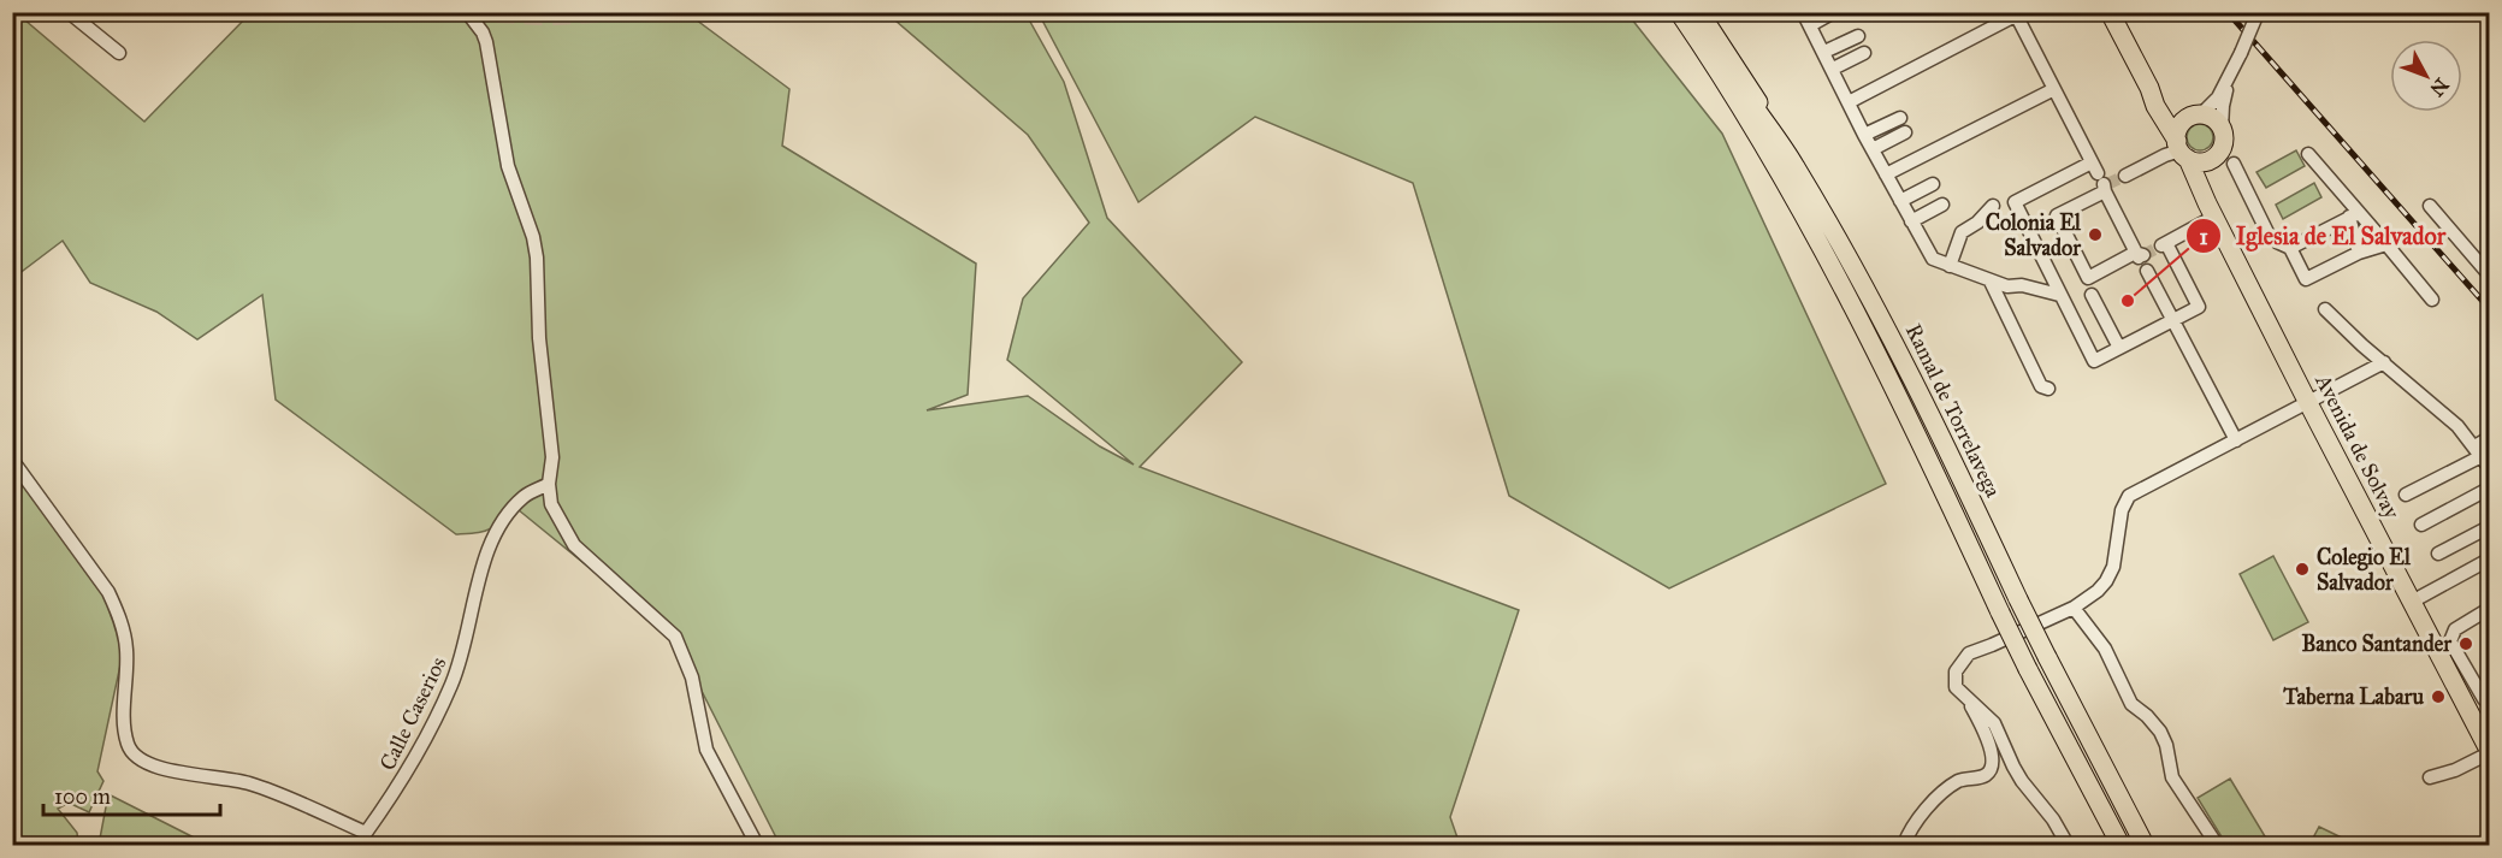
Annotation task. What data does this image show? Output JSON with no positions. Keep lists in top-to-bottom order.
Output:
{
  "streets": {
    "highway": ["Ramal de Torrelavega", "Avenida de Solvay"],
    "street": ["Calle Caserios"]
  },
  "places": [
    "Colonia El Salvador",
    "Iglesia de El Salvador",
    "Colegio El Salvador",
    "Banco Santander",
    "Taberna Labaru"
  ],
  "scale_bar": "100 m",
  "north": "bottom right"
}
